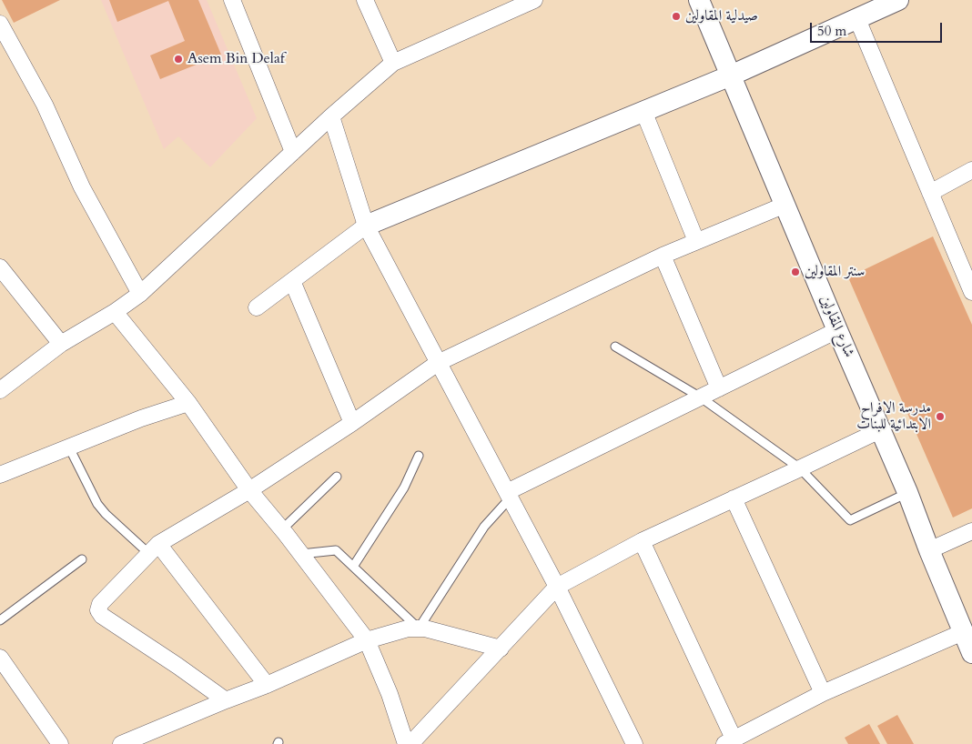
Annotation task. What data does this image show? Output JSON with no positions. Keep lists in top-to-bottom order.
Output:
{
  "streets": {
    "street": ["شارع المقاولين"]
  },
  "places": [
    "صيدلية المقاولين",
    "Asem Bin Delaf",
    "سنتر المقاولين",
    "مدرسة اﻻفراح اﻻبتدائية للبنات"
  ],
  "scale_bar": "50 m"
}
